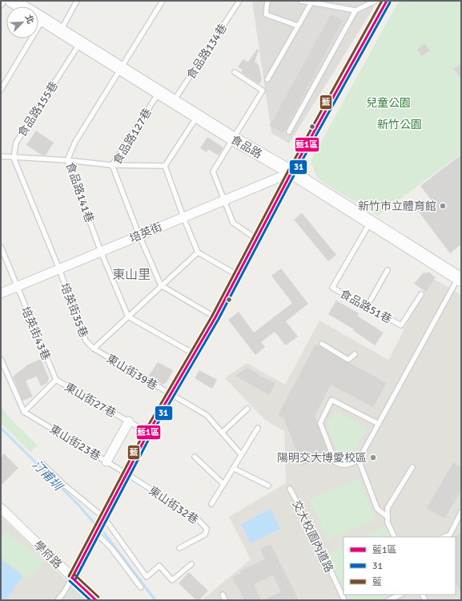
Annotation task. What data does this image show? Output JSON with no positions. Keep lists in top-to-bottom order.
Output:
{
  "streets": {
    "street": ["食品路", "培英街", "學府路"],
    "lane": [
      "食品路134巷",
      "食品路155巷",
      "食品路127巷",
      "食品路141巷",
      "食品路51巷",
      "培英街35巷",
      "培英街43巷",
      "東山街39巷",
      "東山街27巷",
      "東山街23巷",
      "東山街32巷",
      "交大校園內道路"
    ]
  },
  "crossings": [
    ["食品路134巷", "食品路"],
    ["食品路155巷", "食品路"],
    ["食品路127巷", "食品路"],
    ["食品路127巷", "培英街"],
    ["食品路", "食品路141巷"],
    ["食品路", "培英街"],
    ["食品路", "食品路51巷"],
    ["食品路141巷", "培英街"],
    ["培英街", "培英街35巷"],
    ["培英街", "培英街43巷"],
    ["培英街35巷", "東山街39巷"],
    ["培英街43巷", "東山街27巷"],
    ["東山街27巷", "東山街23巷"],
    ["東山街23巷", "東山街32巷"]
  ],
  "districts": ["東山里"],
  "water": ["汀甫圳"],
  "parks": ["兒童公園", "新竹公園"],
  "places": ["新竹市立體育館", "陽明交大博愛校區"],
  "lines": ["transit line 藍1區", "transit line 藍", "transit line 31"],
  "legend": ["藍1區", "31", "藍"],
  "north": "top right"
}
